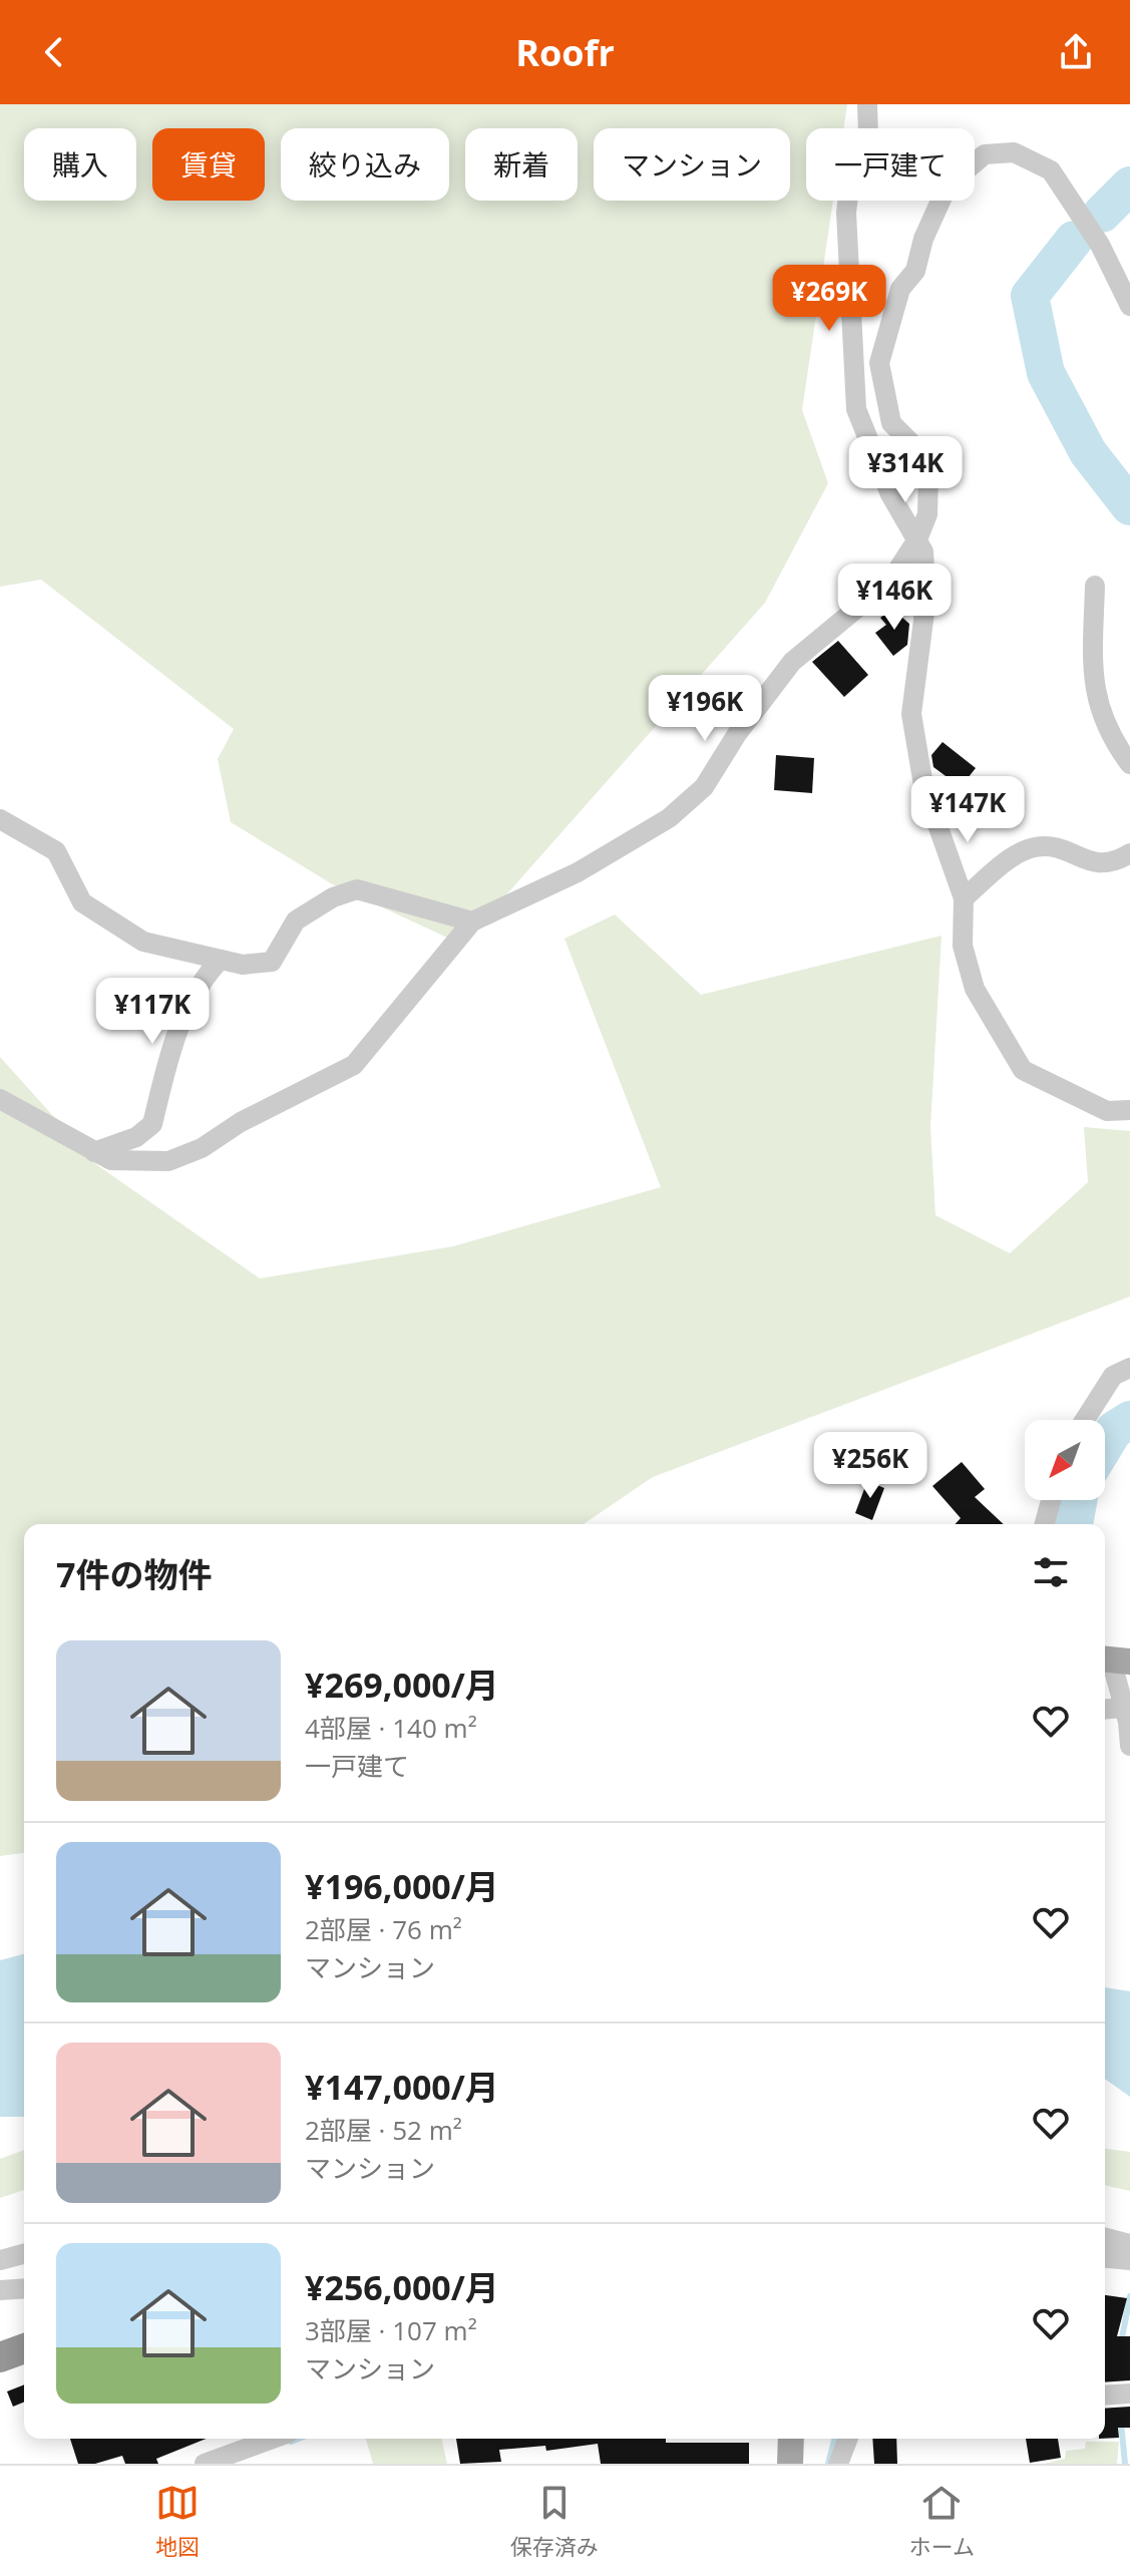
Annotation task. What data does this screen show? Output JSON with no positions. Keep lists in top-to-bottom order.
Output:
{
  "north": "bottom left",
  "page": {
    "header": "Roofr",
    "chip": [
      "購入",
      "賃貸",
      "絞り込み",
      "新着",
      "マンション",
      "一戸建て"
    ],
    "price": [
      "¥269K",
      "¥314K",
      "¥146K",
      "¥196K",
      "¥147K",
      "¥117K",
      "¥256K"
    ],
    "heading": "7件の物件",
    "list": [
      {
        "name": "¥269,000/月",
        "note": "4部屋 · 140 m² · 一戸建て"
      },
      {
        "name": "¥196,000/月",
        "note": "2部屋 · 76 m² · マンション"
      },
      {
        "name": "¥147,000/月",
        "note": "2部屋 · 52 m² · マンション"
      },
      {
        "name": "¥256,000/月",
        "note": "3部屋 · 107 m² · マンション"
      }
    ],
    "tabs": ["地図", "保存済み", "ホーム"]
  }
}
